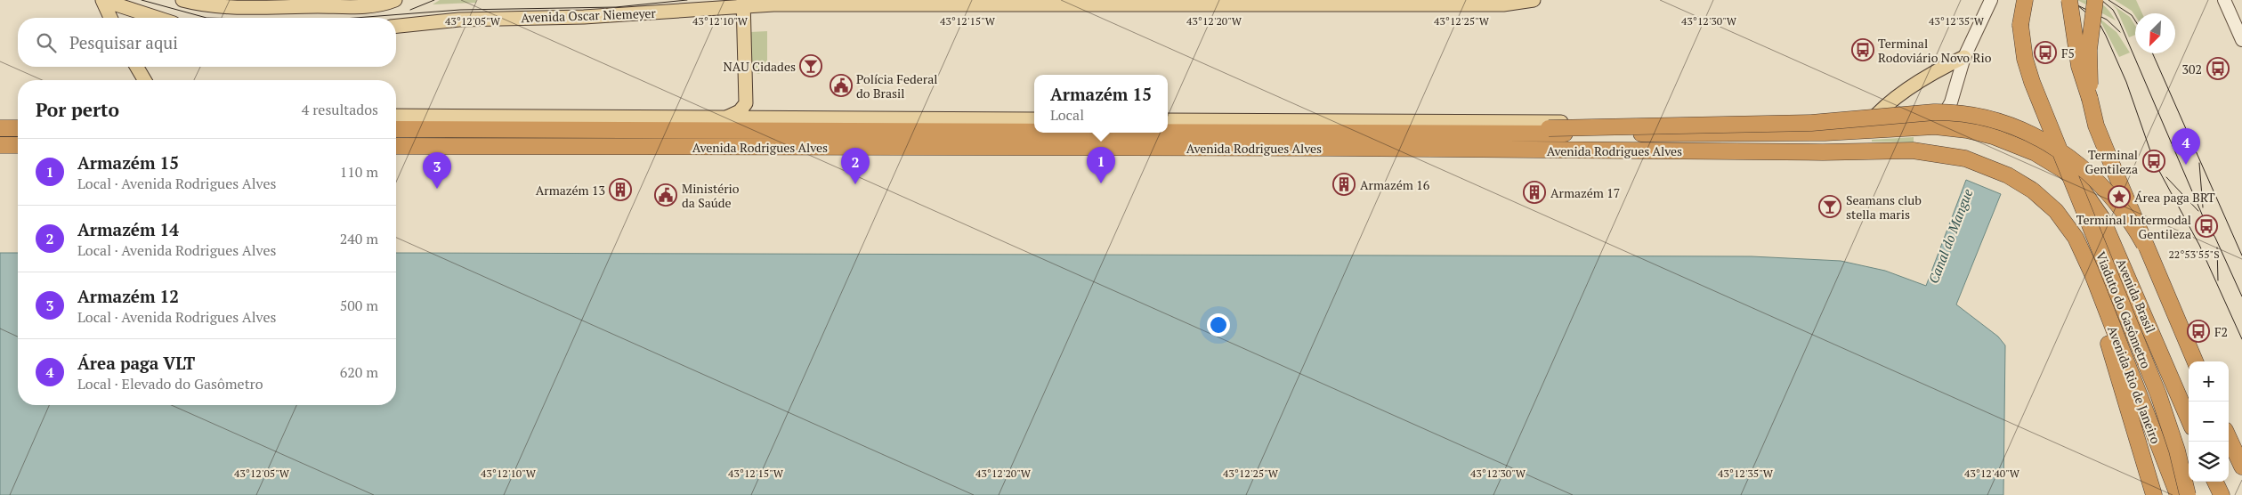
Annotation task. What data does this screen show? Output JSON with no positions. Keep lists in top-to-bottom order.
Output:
{
  "streets": {
    "highway": [
      "Avenida Rodrigues Alves",
      "Avenida Brasil",
      "Viaduto do Gasômetro",
      "Avenida Rio de Janeiro"
    ],
    "main road": ["Avenida Oscar Niemeyer"]
  },
  "crossings": [
    ["Avenida Rodrigues Alves", "Avenida Brasil"],
    ["Avenida Rodrigues Alves", "Avenida Rio de Janeiro"]
  ],
  "water": ["Canal do Mangue"],
  "places": {
    "bus stop": [
      "Terminal Rodoviário Novo Rio",
      "F5",
      "302",
      "Terminal Gentileza",
      "Terminal Intermodal Gentileza",
      "F2"
    ],
    "bar": ["NAU Cidades", "Seamans club stella maris"],
    "public building": ["Polícia Federal do Brasil", "Ministério da Saúde"],
    "building": ["Armazém 16", "Armazém 13", "Armazém 17"],
    "place": ["Área paga BRT"]
  },
  "north": "bottom left",
  "page": {
    "search": "Pesquisar aqui",
    "popup": ["Armazém 15", "Local"],
    "heading": ["Por perto", "4 resultados"],
    "pins": [
      "4",
      "1",
      "2",
      "3"
    ],
    "list": [
      {
        "mark": "1",
        "name": "Armazém 15",
        "note": "Local · Avenida Rodrigues Alves",
        "value": "110 m"
      },
      {
        "mark": "2",
        "name": "Armazém 14",
        "note": "Local · Avenida Rodrigues Alves",
        "value": "240 m"
      },
      {
        "mark": "3",
        "name": "Armazém 12",
        "note": "Local · Avenida Rodrigues Alves",
        "value": "500 m"
      },
      {
        "mark": "4",
        "name": "Área paga VLT",
        "note": "Local · Elevado do Gasômetro",
        "value": "620 m"
      }
    ],
    "map_buttons": ["+", "−"]
  },
  "coordinates": [
    "43°12'05\"W",
    "43°12'10\"W",
    "43°12'15\"W",
    "43°12'20\"W",
    "43°12'30\"W",
    "43°12'35\"W",
    "43°12'25\"W",
    "22°53'55\"S",
    "43°12'40\"W"
  ]
}
